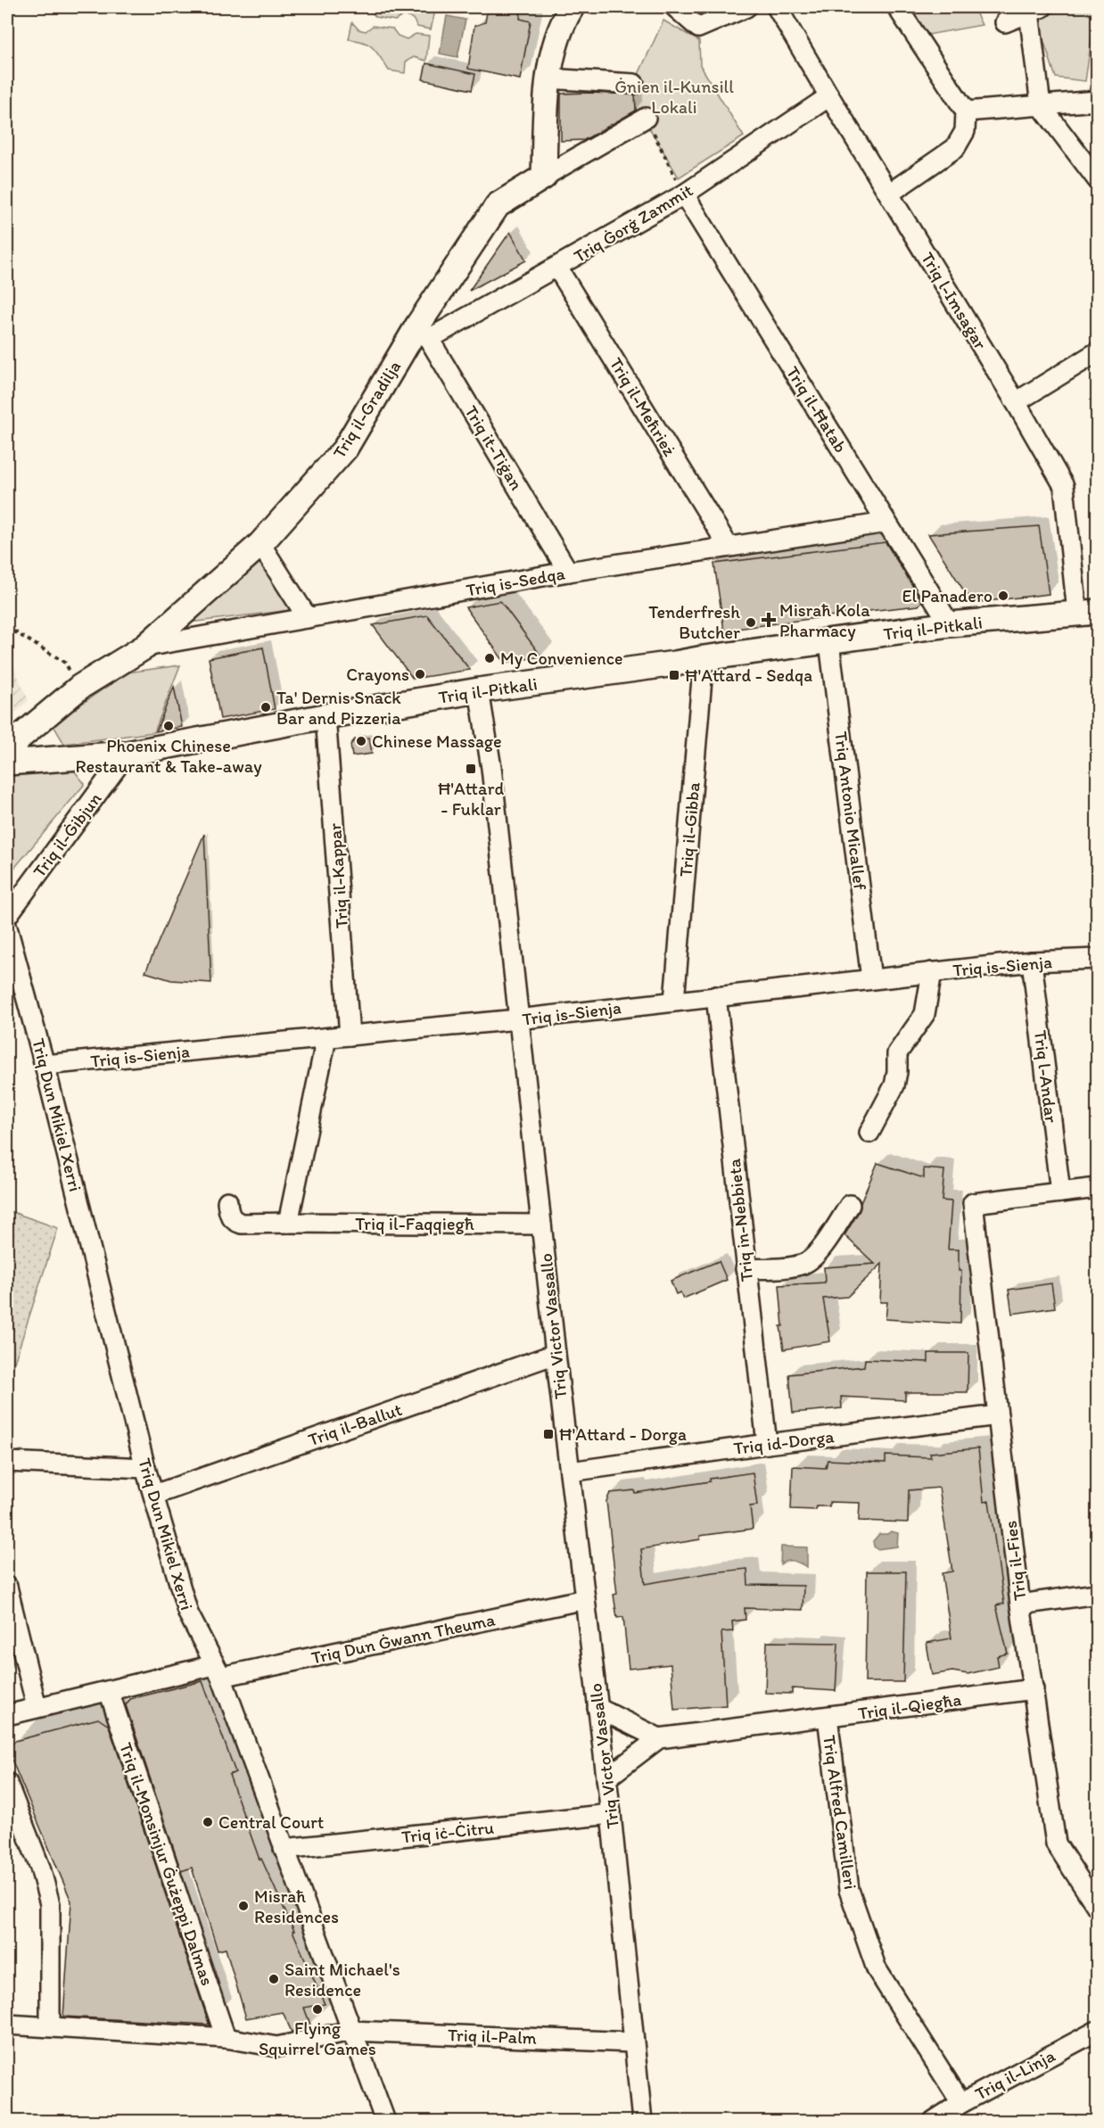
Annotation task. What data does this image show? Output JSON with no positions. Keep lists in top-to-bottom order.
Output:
{
  "streets": {
    "street": [
      "Triq Ġorġ Zammit",
      "Triq l-Imsaġar",
      "Triq il-Meħrież",
      "Triq il-Gradilja",
      "Triq il-Ħatab",
      "Triq it-Tiġan",
      "Triq is-Sedqa",
      "Triq il-Pitkali",
      "Triq Antonio Micallef",
      "Triq il-Gibba",
      "Triq il-Ġibjun",
      "Triq il-Kappar",
      "Triq is-Sienja",
      "Triq l-Andar",
      "Triq Dun Mikiel Xerri",
      "Triq in-Nebbieta",
      "Triq il-Faqqiegħ",
      "Triq Victor Vassallo",
      "Triq il-Ballut",
      "Triq id-Dorga",
      "Triq il-Fies",
      "Triq Dun Ġwann Theuma",
      "Triq il-Qiegħa",
      "Triq Alfred Camilleri",
      "Triq iċ-Ċitru",
      "Triq il-Monsinjur Ġużeppi Dalmas",
      "Triq il-Palm",
      "Triq il-Linja"
    ]
  },
  "crossings": [
    ["Triq Ġorġ Zammit", "Triq l-Imsaġar"],
    ["Triq Ġorġ Zammit", "Triq il-Meħrież"],
    ["Triq Ġorġ Zammit", "Triq il-Gradilja"],
    ["Triq Ġorġ Zammit", "Triq il-Ħatab"],
    ["Triq Ġorġ Zammit", "Triq it-Tiġan"],
    ["Triq l-Imsaġar", "Triq il-Pitkali"],
    ["Triq il-Meħrież", "Triq is-Sedqa"],
    ["Triq il-Gradilja", "Triq it-Tiġan"],
    ["Triq il-Gradilja", "Triq is-Sedqa"],
    ["Triq il-Ħatab", "Triq is-Sedqa"],
    ["Triq il-Ħatab", "Triq il-Pitkali"],
    ["Triq it-Tiġan", "Triq is-Sedqa"],
    ["Triq il-Pitkali", "Triq Antonio Micallef"],
    ["Triq il-Pitkali", "Triq il-Gibba"],
    ["Triq il-Pitkali", "Triq il-Ġibjun"],
    ["Triq il-Pitkali", "Triq il-Kappar"],
    ["Triq il-Pitkali", "Triq Victor Vassallo"],
    ["Triq Antonio Micallef", "Triq is-Sienja"],
    ["Triq il-Gibba", "Triq is-Sienja"],
    ["Triq il-Kappar", "Triq is-Sienja"],
    ["Triq is-Sienja", "Triq l-Andar"],
    ["Triq is-Sienja", "Triq Dun Mikiel Xerri"],
    ["Triq is-Sienja", "Triq in-Nebbieta"],
    ["Triq is-Sienja", "Triq Victor Vassallo"],
    ["Triq l-Andar", "Triq il-Fies"],
    ["Triq Dun Mikiel Xerri", "Triq il-Ballut"],
    ["Triq Dun Mikiel Xerri", "Triq Dun Ġwann Theuma"],
    ["Triq Dun Mikiel Xerri", "Triq iċ-Ċitru"],
    ["Triq Dun Mikiel Xerri", "Triq il-Palm"],
    ["Triq in-Nebbieta", "Triq id-Dorga"],
    ["Triq il-Faqqiegħ", "Triq Victor Vassallo"],
    ["Triq Victor Vassallo", "Triq il-Ballut"],
    ["Triq Victor Vassallo", "Triq id-Dorga"],
    ["Triq Victor Vassallo", "Triq Dun Ġwann Theuma"],
    ["Triq Victor Vassallo", "Triq iċ-Ċitru"],
    ["Triq Victor Vassallo", "Triq il-Palm"],
    ["Triq id-Dorga", "Triq il-Fies"],
    ["Triq il-Fies", "Triq il-Qiegħa"],
    ["Triq Dun Ġwann Theuma", "Triq il-Monsinjur Ġużeppi Dalmas"],
    ["Triq il-Qiegħa", "Triq Alfred Camilleri"],
    ["Triq Alfred Camilleri", "Triq il-Linja"],
    ["Triq il-Monsinjur Ġużeppi Dalmas", "Triq il-Palm"]
  ],
  "parks": ["Ġnien il-Kunsill Lokali"],
  "places": {
    "other": [
      "El Panadero",
      "Tenderfresh Butcher",
      "My Convenience",
      "Crayons",
      "Ta' Dernis Snack Bar and Pizzeria",
      "Phoenix Chinese Restaurant & Take-away",
      "Chinese Massage",
      "Central Court",
      "Misraħ Residences",
      "Saint Michael's Residence",
      "Flying Squirrel Games"
    ],
    "health": ["Misraħ Kola Pharmacy"],
    "transit": ["Ħ'Attard - Sedqa", "Ħ'Attard - Fuklar", "Ħ'Attard - Dorga"]
  }
}
